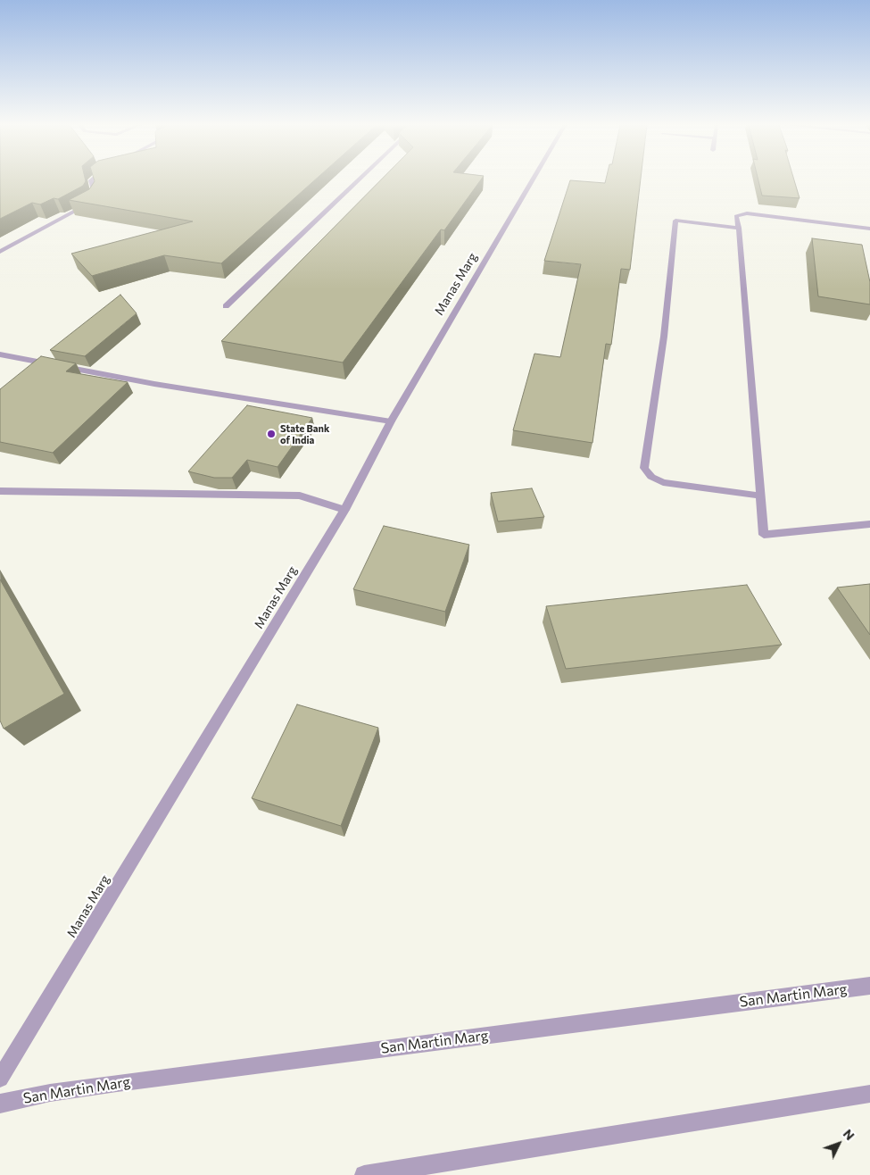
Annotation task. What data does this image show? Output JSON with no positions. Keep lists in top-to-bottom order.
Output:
{
  "streets": {
    "street": ["Manas Marg", "San Martin Marg"]
  },
  "places": ["State Bank of India"],
  "north": "top right"
}
